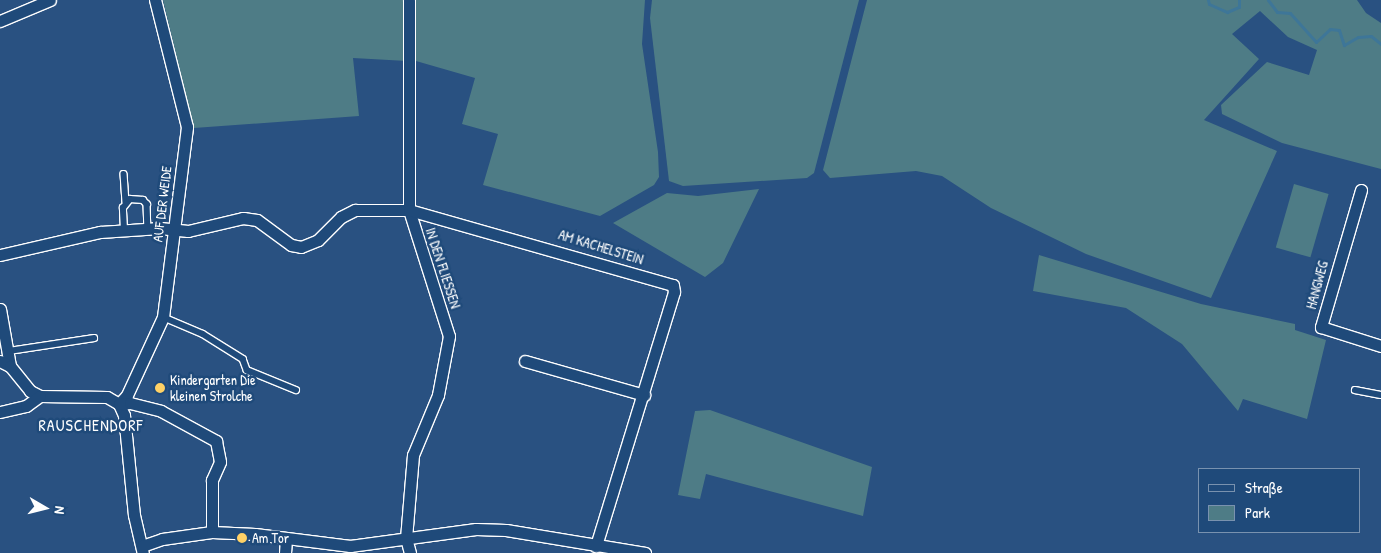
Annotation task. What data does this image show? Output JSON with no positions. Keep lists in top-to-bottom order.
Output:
{
  "streets": {
    "street": [
      "AUF DER WEIDE",
      "AM KACHELSTEIN",
      "IN DEN FLIESSEN",
      "HANGWEG"
    ]
  },
  "crossings": [
    ["AM KACHELSTEIN", "IN DEN FLIESSEN"]
  ],
  "districts": ["RAUSCHENDORF"],
  "places": ["Kindergarten Die kleinen Strolche", "Am Tor"],
  "legend": ["Straße", "Park"],
  "north": "right"
}
